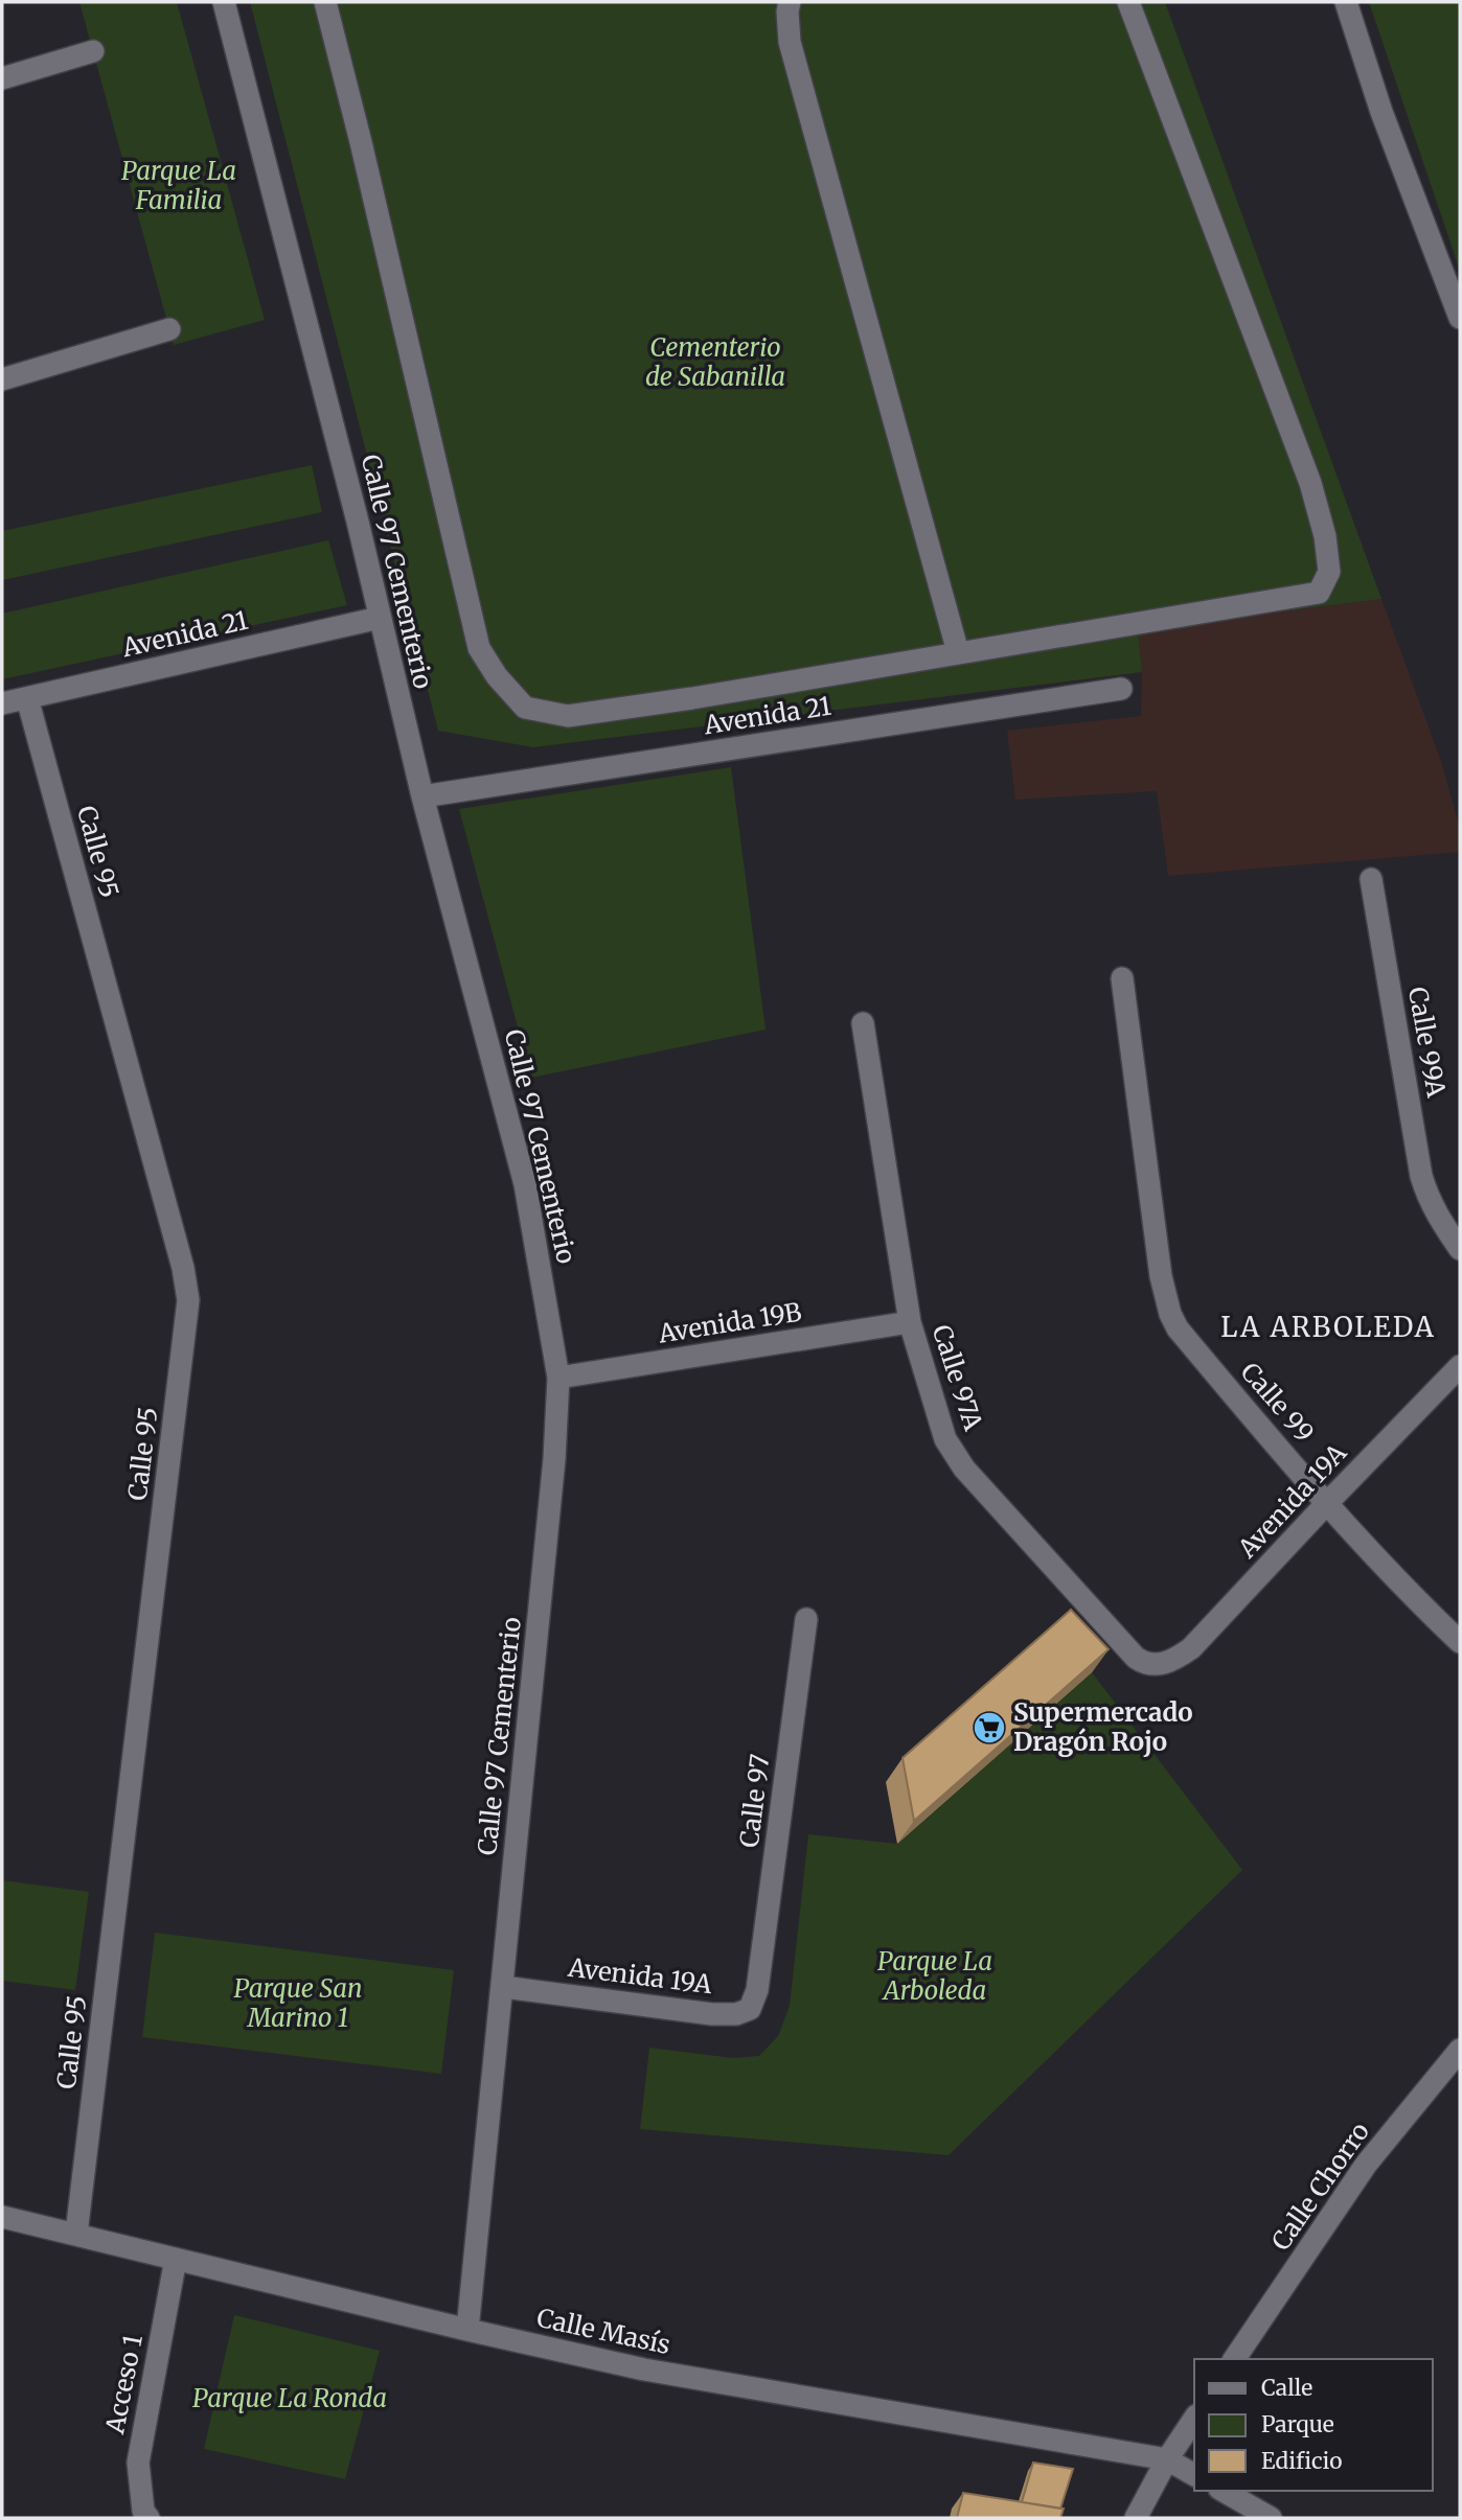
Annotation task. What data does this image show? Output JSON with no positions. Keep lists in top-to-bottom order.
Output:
{
  "streets": {
    "street": [
      "Calle 97 Cementerio",
      "Avenida 21",
      "Calle 95",
      "Calle 99A",
      "Avenida 19B",
      "Calle 97A",
      "Calle 99",
      "Avenida 19A",
      "Calle 97",
      "Calle Chorro",
      "Calle Masís",
      "Acceso 1"
    ]
  },
  "crossings": [
    ["Calle 97 Cementerio", "Avenida 21"],
    ["Calle 97 Cementerio", "Avenida 19B"],
    ["Calle 97 Cementerio", "Avenida 19A"],
    ["Calle 97 Cementerio", "Calle Masís"],
    ["Avenida 21", "Calle 95"],
    ["Calle 95", "Calle Masís"],
    ["Avenida 19B", "Calle 97A"],
    ["Calle 97A", "Avenida 19A"],
    ["Calle 99", "Avenida 19A"],
    ["Avenida 19A", "Calle 97"],
    ["Calle Masís", "Acceso 1"]
  ],
  "districts": ["LA ARBOLEDA"],
  "parks": [
    "Parque La Familia",
    "Cementerio de Sabanilla",
    "Parque La Arboleda",
    "Parque San Marino 1",
    "Parque La Ronda"
  ],
  "places": {
    "supermarket": ["Supermercado Dragón Rojo"]
  },
  "legend": ["Calle", "Parque", "Edificio"]
}
